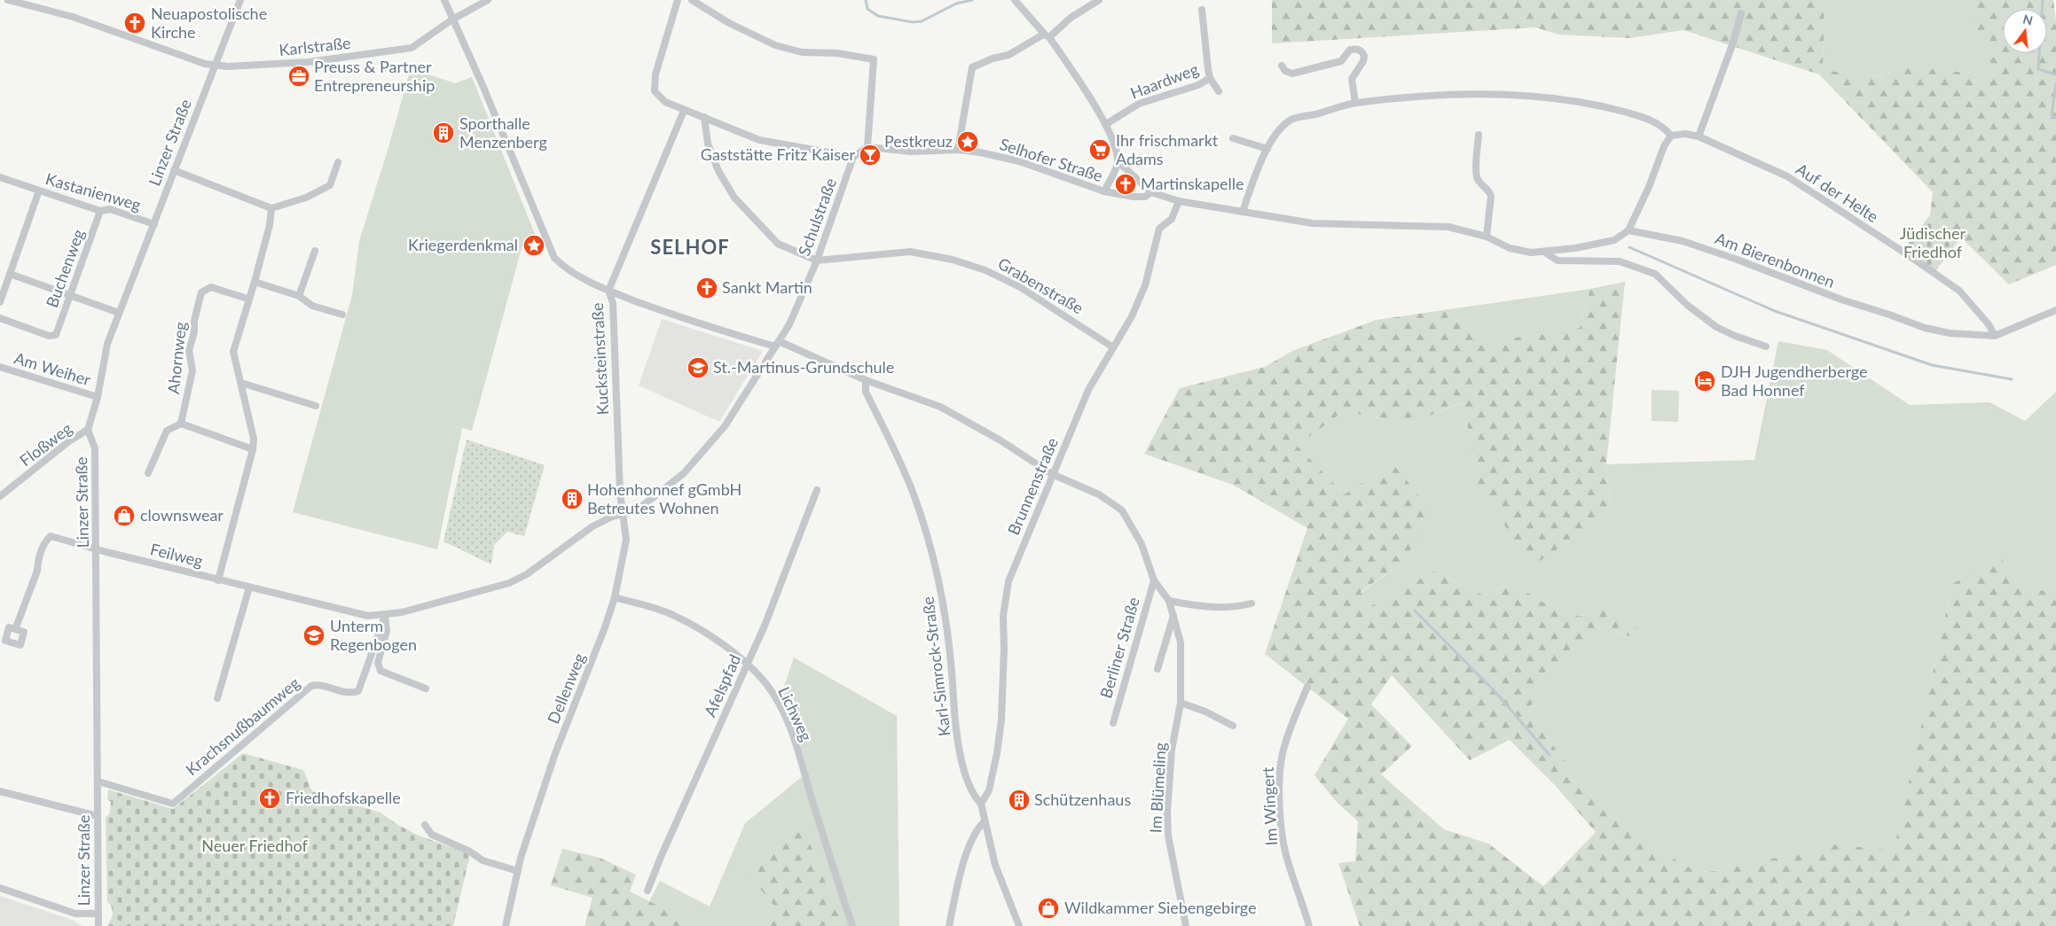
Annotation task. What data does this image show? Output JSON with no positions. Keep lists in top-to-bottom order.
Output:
{
  "streets": {
    "street": [
      "Karlstraße",
      "Haardweg",
      "Linzer Straße",
      "Selhofer Straße",
      "Kastanienweg",
      "Auf der Helte",
      "Schulstraße",
      "Am Bierenbonnen",
      "Buchenweg",
      "Grabenstraße",
      "Ahornweg",
      "Kucksteinstraße",
      "Am Weiher",
      "Floßweg",
      "Brunnenstraße",
      "Feilweg",
      "Berliner Straße",
      "Karl-Simrock-Straße",
      "Afelspfad",
      "Dellenweg",
      "Lichweg",
      "Krachsnußbaumweg",
      "Im Blümeling",
      "Im Wingert"
    ]
  },
  "crossings": [
    ["Karlstraße", "Linzer Straße"],
    ["Karlstraße", "Berliner Straße"],
    ["Linzer Straße", "Kastanienweg"],
    ["Linzer Straße", "Am Weiher"],
    ["Linzer Straße", "Floßweg"],
    ["Linzer Straße", "Feilweg"],
    ["Linzer Straße", "Krachsnußbaumweg"],
    ["Selhofer Straße", "Brunnenstraße"],
    ["Kastanienweg", "Buchenweg"],
    ["Auf der Helte", "Am Bierenbonnen"],
    ["Schulstraße", "Grabenstraße"],
    ["Schulstraße", "Kucksteinstraße"],
    ["Schulstraße", "Berliner Straße"],
    ["Schulstraße", "Dellenweg"],
    ["Grabenstraße", "Brunnenstraße"],
    ["Kucksteinstraße", "Berliner Straße"],
    ["Kucksteinstraße", "Dellenweg"],
    ["Brunnenstraße", "Berliner Straße"],
    ["Brunnenstraße", "Karl-Simrock-Straße"],
    ["Feilweg", "Krachsnußbaumweg"],
    ["Berliner Straße", "Karl-Simrock-Straße"],
    ["Berliner Straße", "Im Blümeling"],
    ["Afelspfad", "Lichweg"],
    ["Dellenweg", "Lichweg"]
  ],
  "districts": ["SELHOF"],
  "parks": ["Jüdischer Friedhof", "Neuer Friedhof"],
  "places": {
    "church": [
      "Neuapostolische Kirche",
      "Martinskapelle",
      "Sankt Martin",
      "Friedhofskapelle"
    ],
    "office": ["Preuss & Partner Entrepreneurship"],
    "building": ["Sporthalle Menzenberg", "Hohenhonnef gGmbH Betreutes Wohnen", "Schützenhaus"],
    "place": ["Pestkreuz", "Kriegerdenkmal"],
    "supermarket": ["Ihr frischmarkt Adams"],
    "bar": ["Gaststätte Fritz Kaiser"],
    "school or university": ["St.-Martinus-Grundschule", "Unterm Regenbogen"],
    "hotel": ["DJH Jugendherberge Bad Honnef"],
    "shop": ["clownswear", "Wildkammer Siebengebirge"]
  },
  "north": "top"
}
